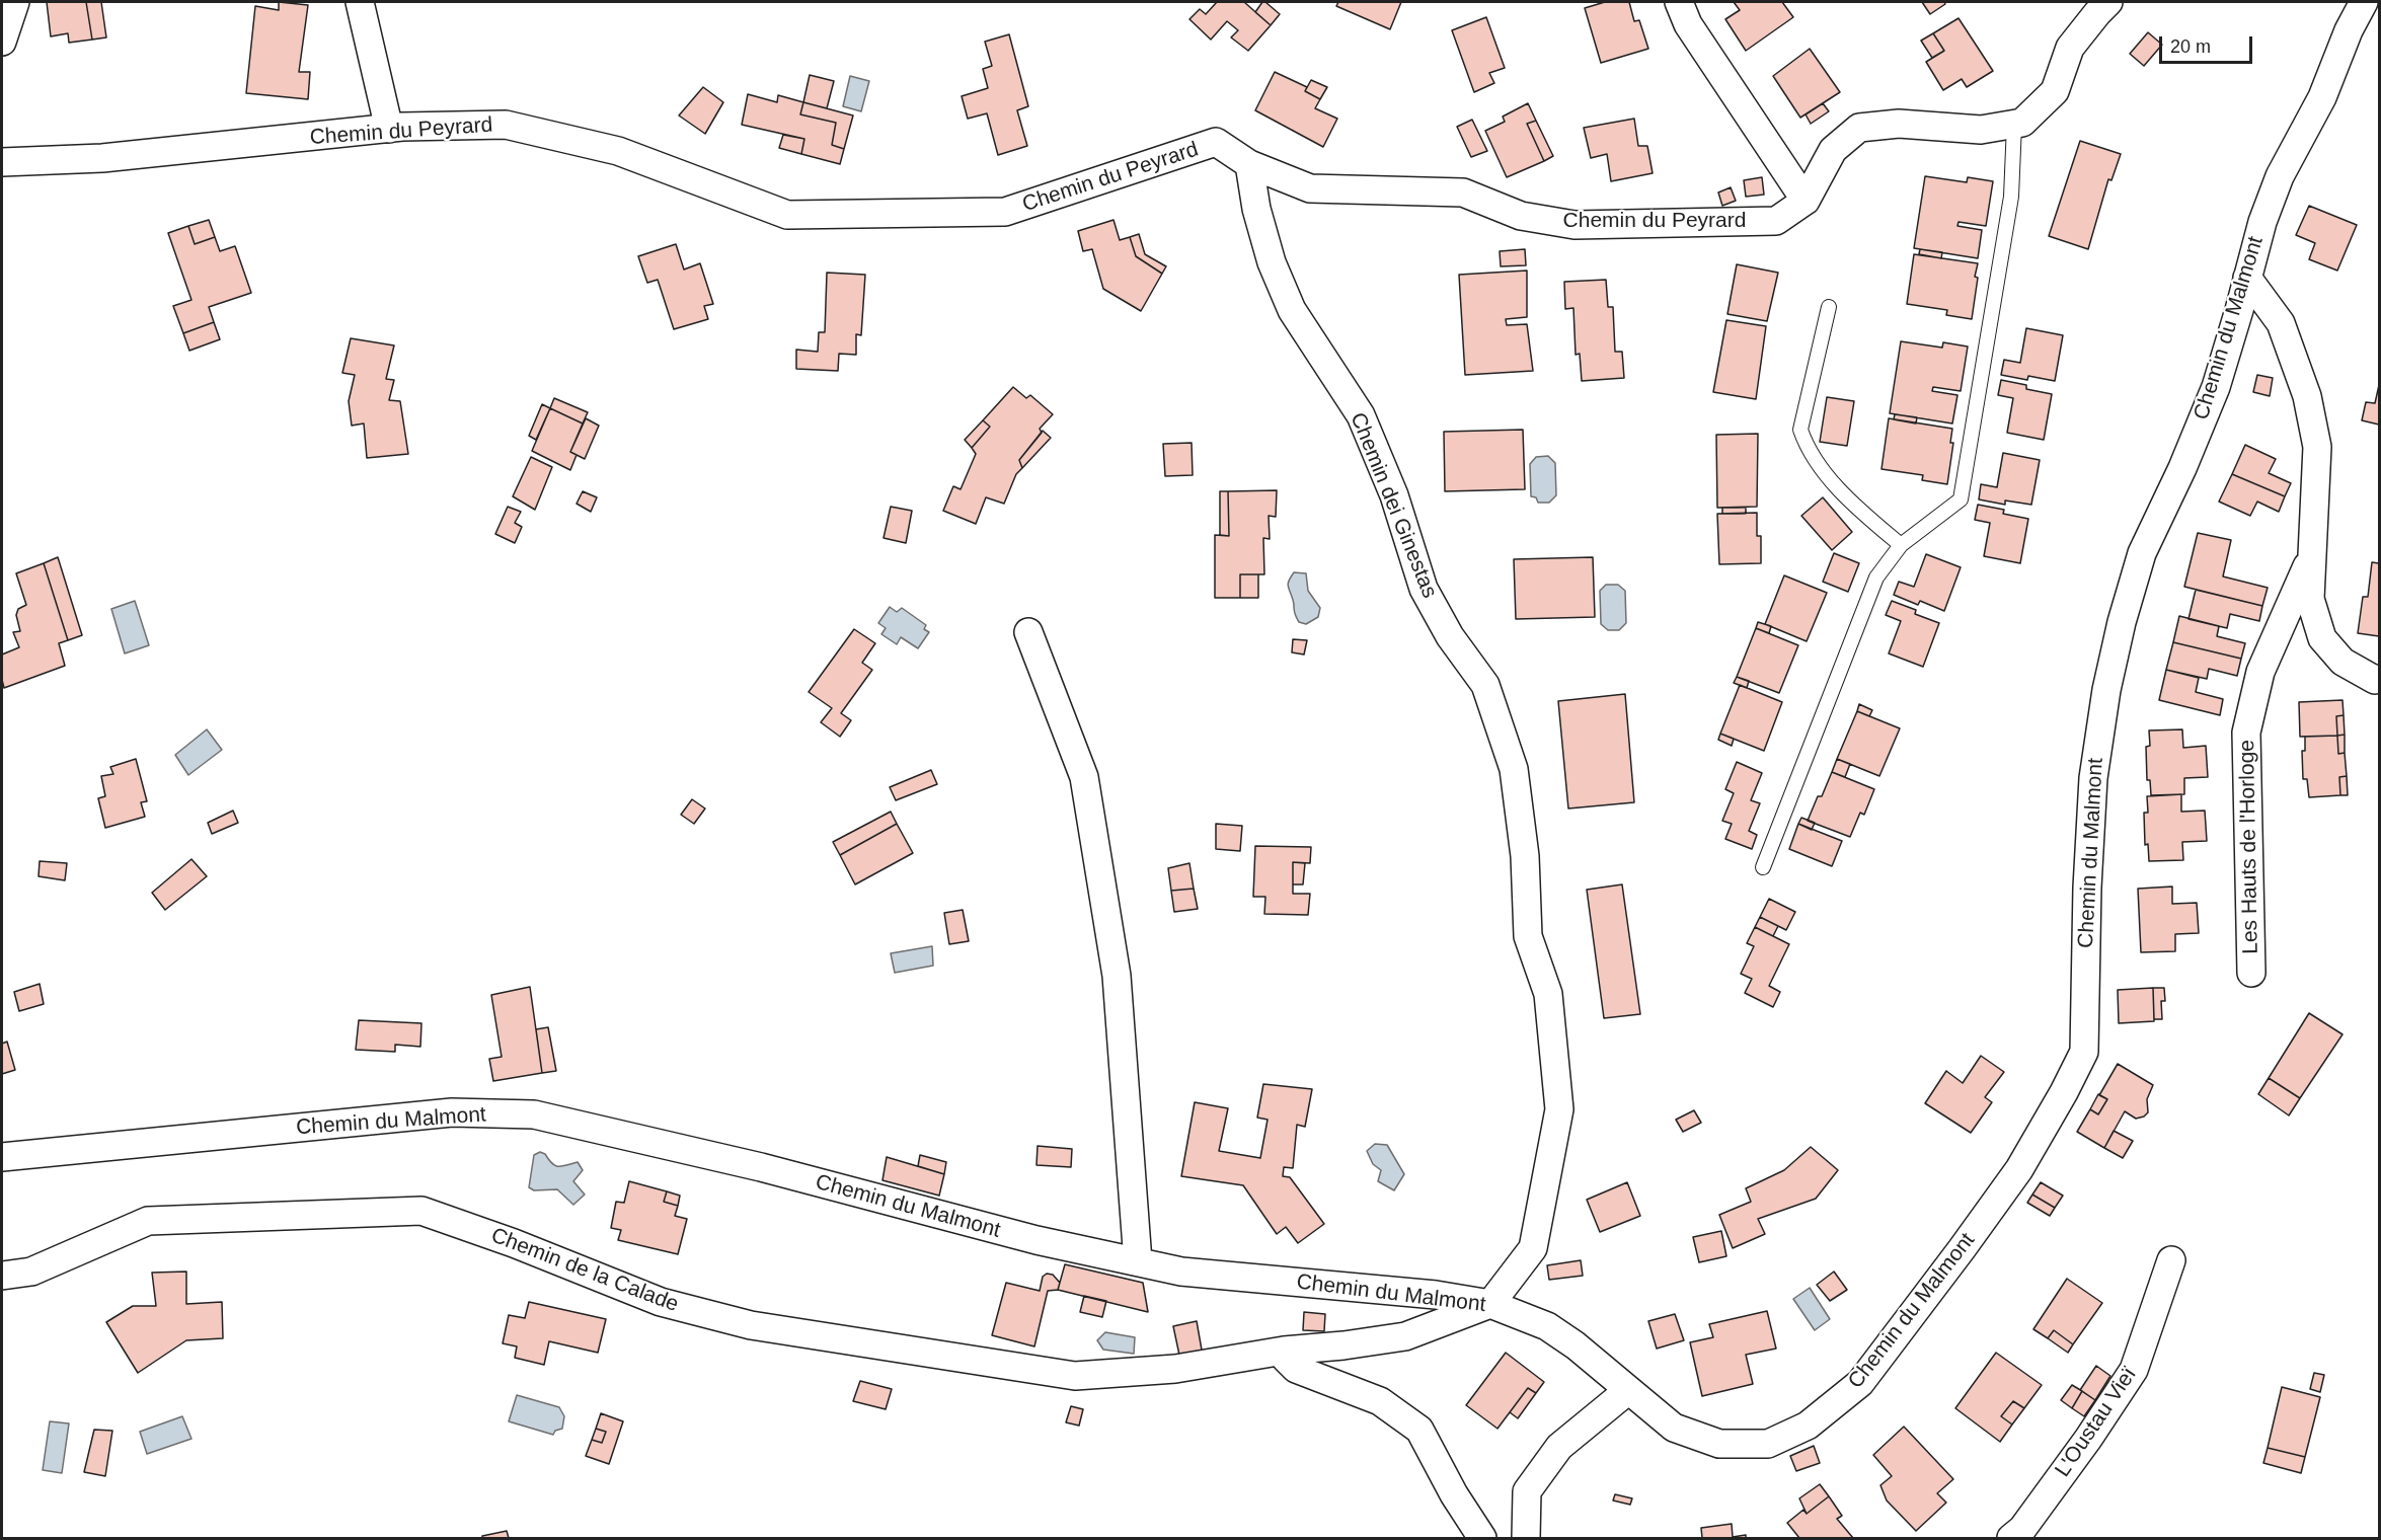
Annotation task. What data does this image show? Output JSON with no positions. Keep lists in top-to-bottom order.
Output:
{
  "streets": {
    "street": [
      "Chemin du Peyrard",
      "Chemin du Malmont",
      "Chemin dei Ginestas",
      "Les Hauts de l'Horloge",
      "Chemin de la Calade",
      "L'Oustau Vieï"
    ]
  },
  "crossings": [
    ["Chemin du Peyrard", "Chemin dei Ginestas"],
    ["Chemin du Malmont", "Chemin dei Ginestas"],
    ["Chemin du Malmont", "Les Hauts de l'Horloge"],
    ["Chemin du Malmont", "Chemin de la Calade"],
    ["Chemin dei Ginestas", "Chemin de la Calade"]
  ],
  "scale_bar": "20 m"
}
